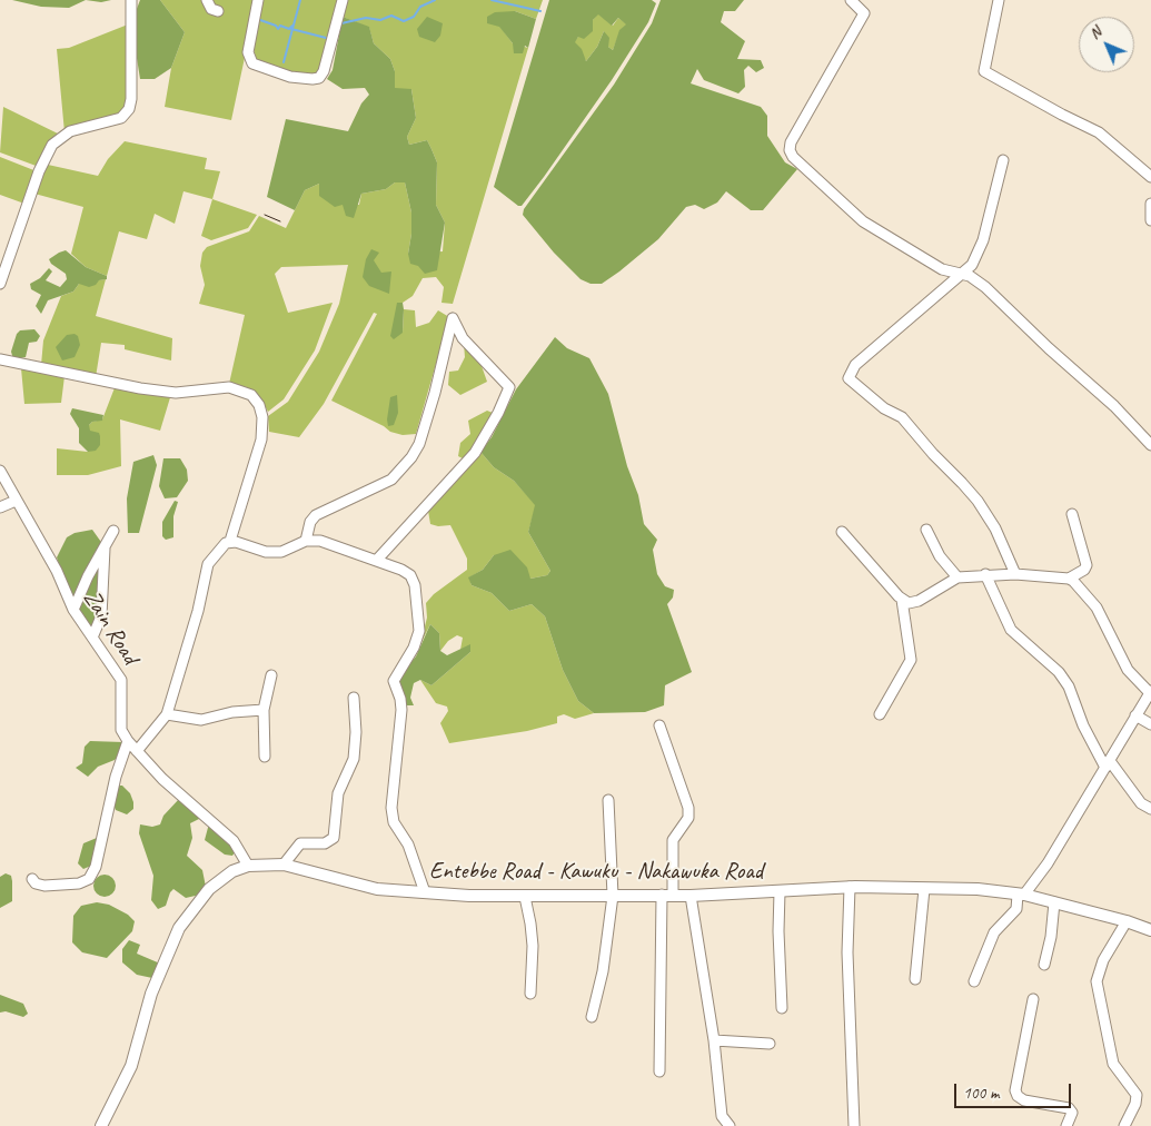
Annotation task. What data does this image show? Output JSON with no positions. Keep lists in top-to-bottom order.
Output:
{
  "streets": {
    "main road": ["Entebbe Road - Kawuku - Nakawuka Road"],
    "street": ["Zain Road"]
  },
  "crossings": [
    ["Zain Road", "Entebbe Road - Kawuku - Nakawuka Road"]
  ],
  "scale_bar": "100 m",
  "north": "top left"
}
